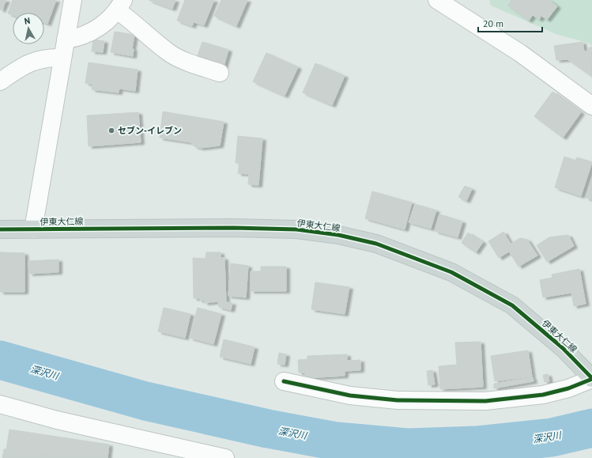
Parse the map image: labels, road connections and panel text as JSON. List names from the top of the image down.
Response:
{
  "streets": {
    "main road": ["伊東大仁線"]
  },
  "water": ["深沢川"],
  "places": ["セブン-イレブン"],
  "scale_bar": "20 m",
  "north": "top"
}
